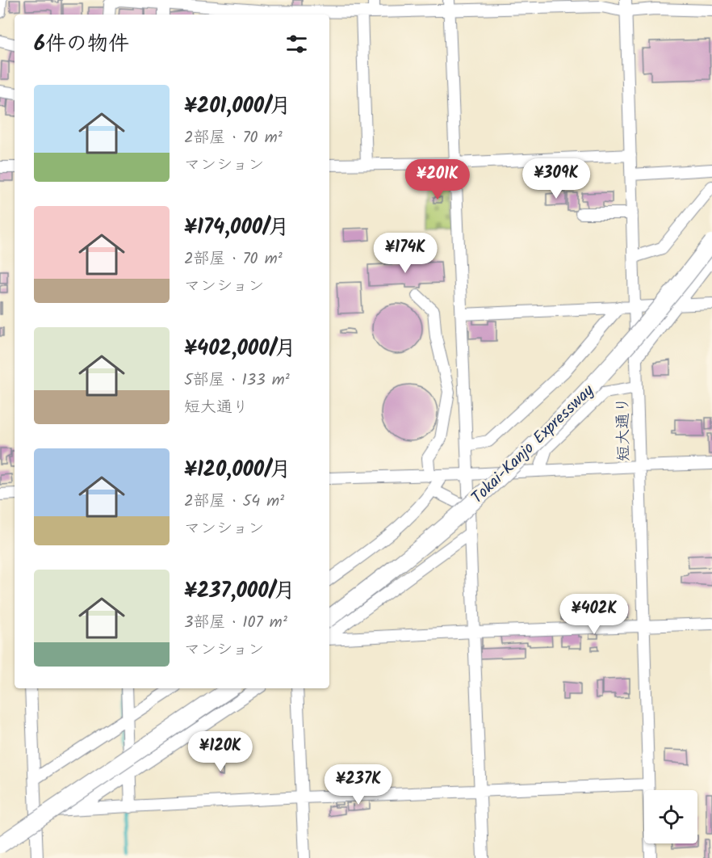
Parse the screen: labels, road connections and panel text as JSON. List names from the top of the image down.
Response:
{
  "streets": {
    "highway": ["Tokai-Kanjo Expressway"],
    "street": ["短大通り"]
  },
  "page": {
    "heading": "6件の物件",
    "list": [
      {
        "name": "¥201,000/月",
        "note": "2部屋 · 70 m² · マンション"
      },
      {
        "name": "¥174,000/月",
        "note": "2部屋 · 70 m² · マンション"
      },
      {
        "name": "¥402,000/月",
        "note": "5部屋 · 133 m² · 短大通り"
      },
      {
        "name": "¥120,000/月",
        "note": "2部屋 · 54 m² · マンション"
      },
      {
        "name": "¥237,000/月",
        "note": "3部屋 · 107 m² · マンション"
      }
    ],
    "price": [
      "¥309K",
      "¥201K",
      "¥174K",
      "¥402K",
      "¥120K",
      "¥237K"
    ]
  }
}
